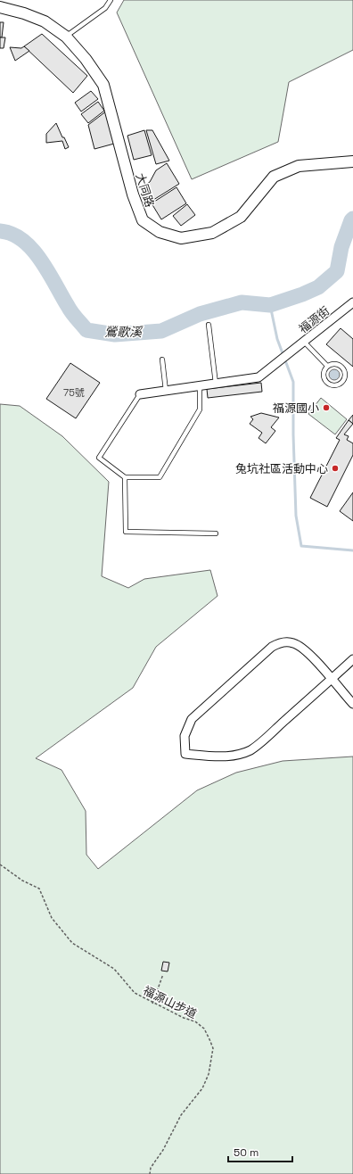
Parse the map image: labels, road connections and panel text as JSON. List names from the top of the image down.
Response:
{
  "streets": {
    "street": ["大同路", "福源街"],
    "path": ["福源山步道"]
  },
  "water": ["鶯歌溪"],
  "places": ["福源國小", "兔坑社區活動中心"],
  "house_numbers": ["75號"],
  "scale_bar": "50 m"
}
